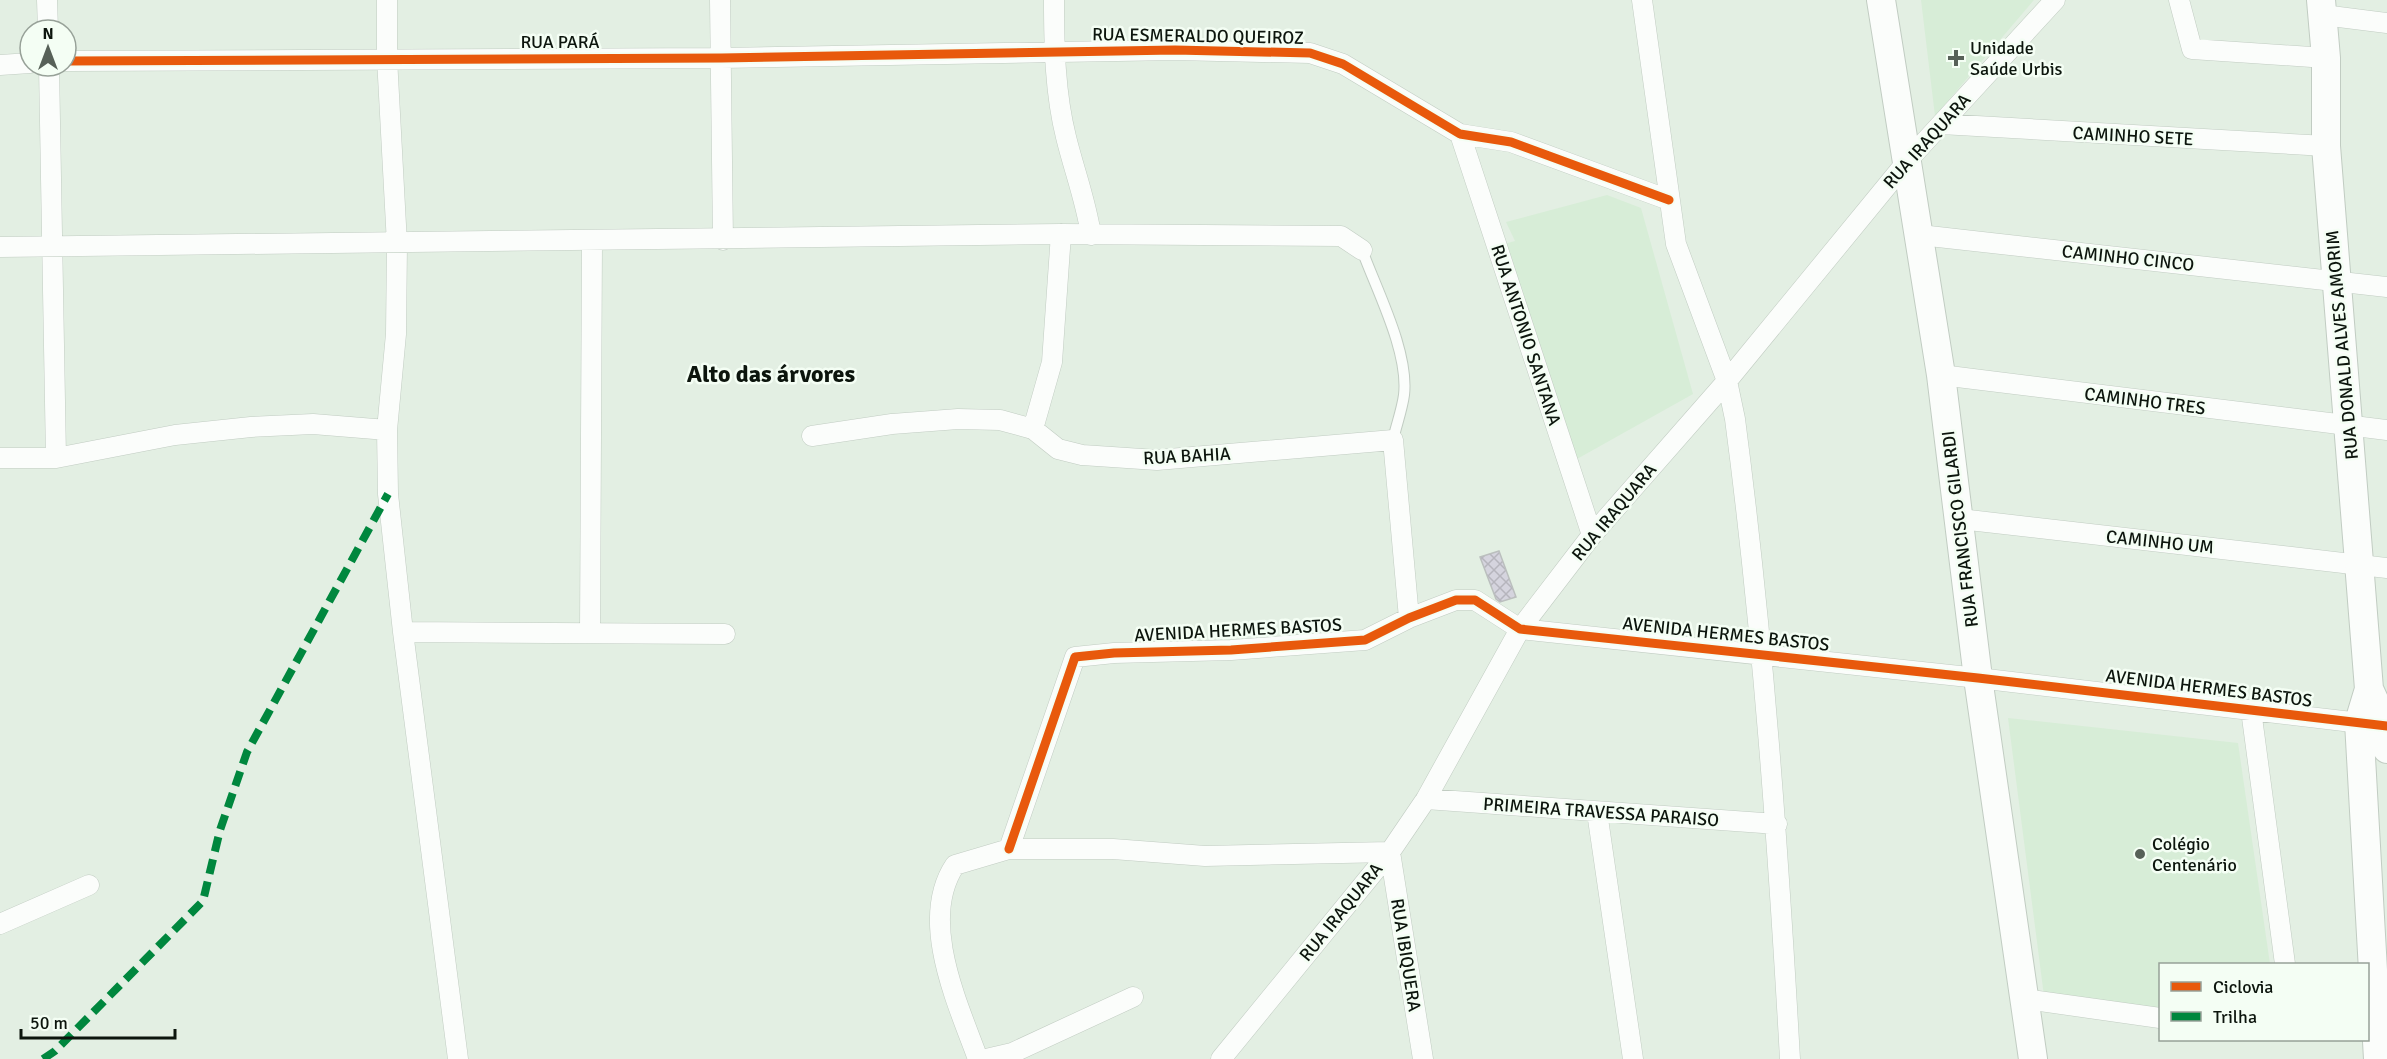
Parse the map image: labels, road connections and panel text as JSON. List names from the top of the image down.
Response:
{
  "streets": {
    "street": [
      "RUA ESMERALDO QUEIROZ",
      "RUA PARÁ",
      "CAMINHO SETE",
      "RUA IRAQUARA",
      "CAMINHO CINCO",
      "RUA ANTONIO SANTANA",
      "RUA DONALD ALVES AMORIM",
      "CAMINHO TRES",
      "RUA BAHIA",
      "RUA FRANCISCO GILARDI",
      "CAMINHO UM",
      "AVENIDA HERMES BASTOS",
      "PRIMEIRA TRAVESSA PARAISO",
      "RUA IBIQUERA"
    ]
  },
  "crossings": [
    ["RUA ESMERALDO QUEIROZ", "RUA PARÁ"],
    ["RUA ESMERALDO QUEIROZ", "RUA ANTONIO SANTANA"],
    ["CAMINHO SETE", "RUA IRAQUARA"],
    ["CAMINHO SETE", "RUA DONALD ALVES AMORIM"],
    ["RUA IRAQUARA", "RUA ANTONIO SANTANA"],
    ["RUA IRAQUARA", "RUA FRANCISCO GILARDI"],
    ["RUA IRAQUARA", "AVENIDA HERMES BASTOS"],
    ["RUA IRAQUARA", "PRIMEIRA TRAVESSA PARAISO"],
    ["RUA IRAQUARA", "RUA IBIQUERA"],
    ["CAMINHO CINCO", "RUA DONALD ALVES AMORIM"],
    ["CAMINHO CINCO", "RUA FRANCISCO GILARDI"],
    ["RUA DONALD ALVES AMORIM", "CAMINHO TRES"],
    ["RUA DONALD ALVES AMORIM", "CAMINHO UM"],
    ["RUA DONALD ALVES AMORIM", "AVENIDA HERMES BASTOS"],
    ["CAMINHO TRES", "RUA FRANCISCO GILARDI"],
    ["RUA FRANCISCO GILARDI", "CAMINHO UM"],
    ["RUA FRANCISCO GILARDI", "AVENIDA HERMES BASTOS"]
  ],
  "districts": ["Alto das árvores"],
  "places": {
    "health": ["Unidade Saúde Urbis"],
    "other": ["Colégio Centenário"]
  },
  "legend": ["Ciclovia", "Trilha"],
  "scale_bar": "50 m",
  "north": "top"
}
